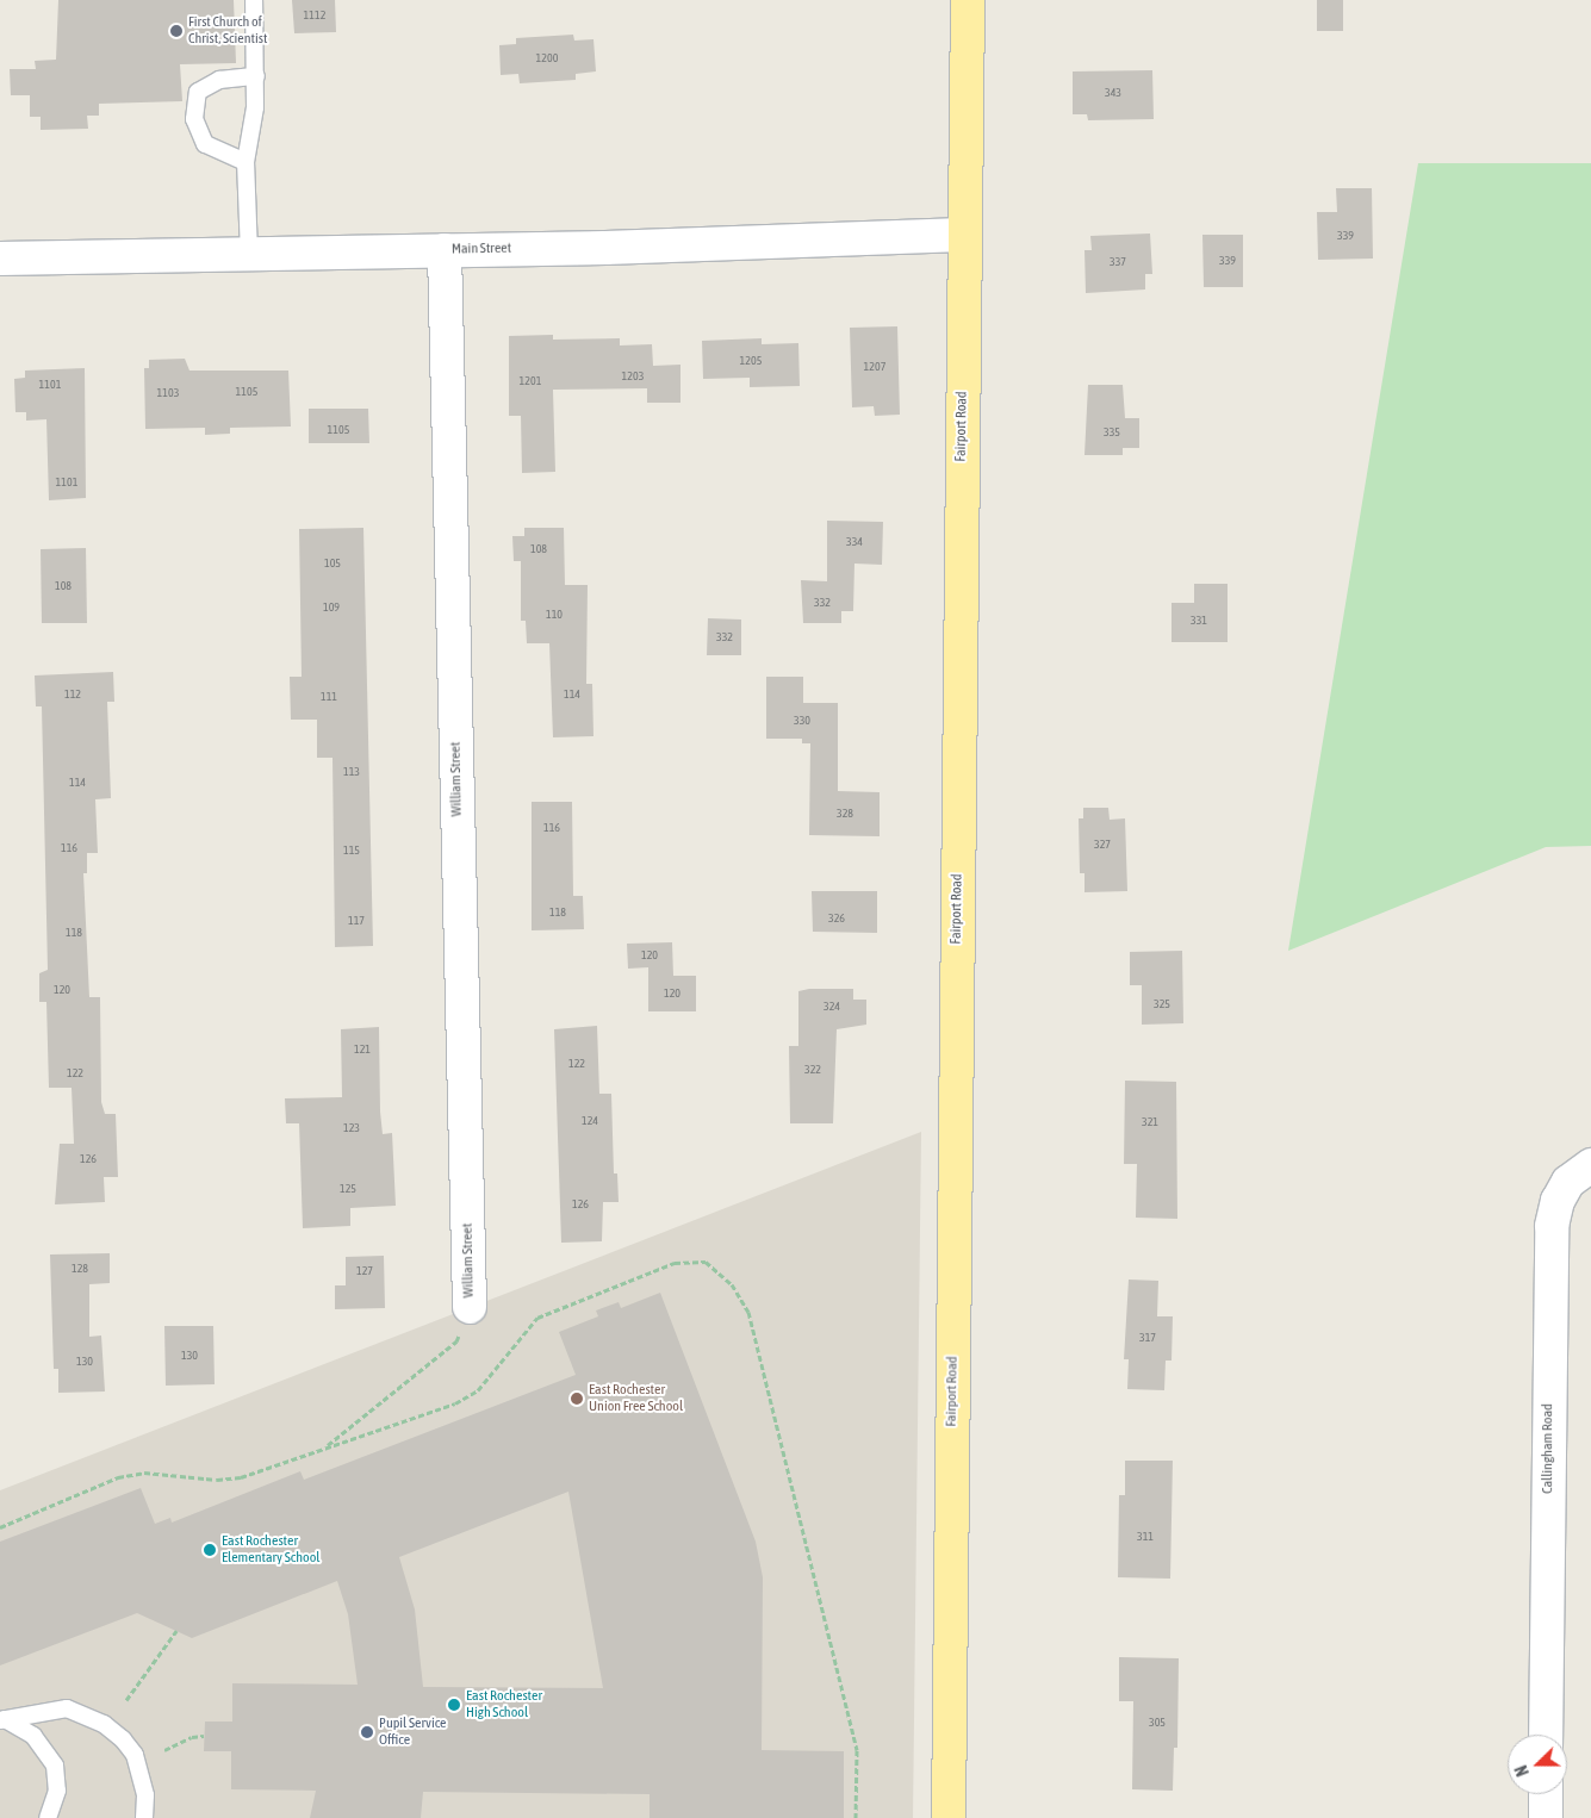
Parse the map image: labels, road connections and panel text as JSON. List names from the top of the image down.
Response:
{
  "streets": {
    "main road": ["Fairport Road"],
    "street": ["Main Street", "William Street", "Callingham Road"]
  },
  "crossings": [
    ["Main Street", "Fairport Road"],
    ["Main Street", "William Street"]
  ],
  "places": [
    "First Church of Christ, Scientist",
    "East Rochester Union Free School",
    "East Rochester Elementary School",
    "East Rochester High School",
    "Pupil Service Office"
  ],
  "house_numbers": [
    "1112",
    "1200",
    "343",
    "339",
    "339",
    "337",
    "1205",
    "1207",
    "1203",
    "1201",
    "1101",
    "1105",
    "1103",
    "1105",
    "335",
    "1101",
    "334",
    "108",
    "105",
    "108",
    "332",
    "109",
    "110",
    "331",
    "332",
    "112",
    "114",
    "111",
    "330",
    "113",
    "114",
    "328",
    "116",
    "327",
    "116",
    "115",
    "118",
    "326",
    "117",
    "118",
    "120",
    "120",
    "120",
    "325",
    "324",
    "121",
    "122",
    "322",
    "122",
    "124",
    "321",
    "123",
    "126",
    "125",
    "126",
    "128",
    "127",
    "317",
    "130",
    "130",
    "311",
    "305"
  ],
  "north": "left"
}
